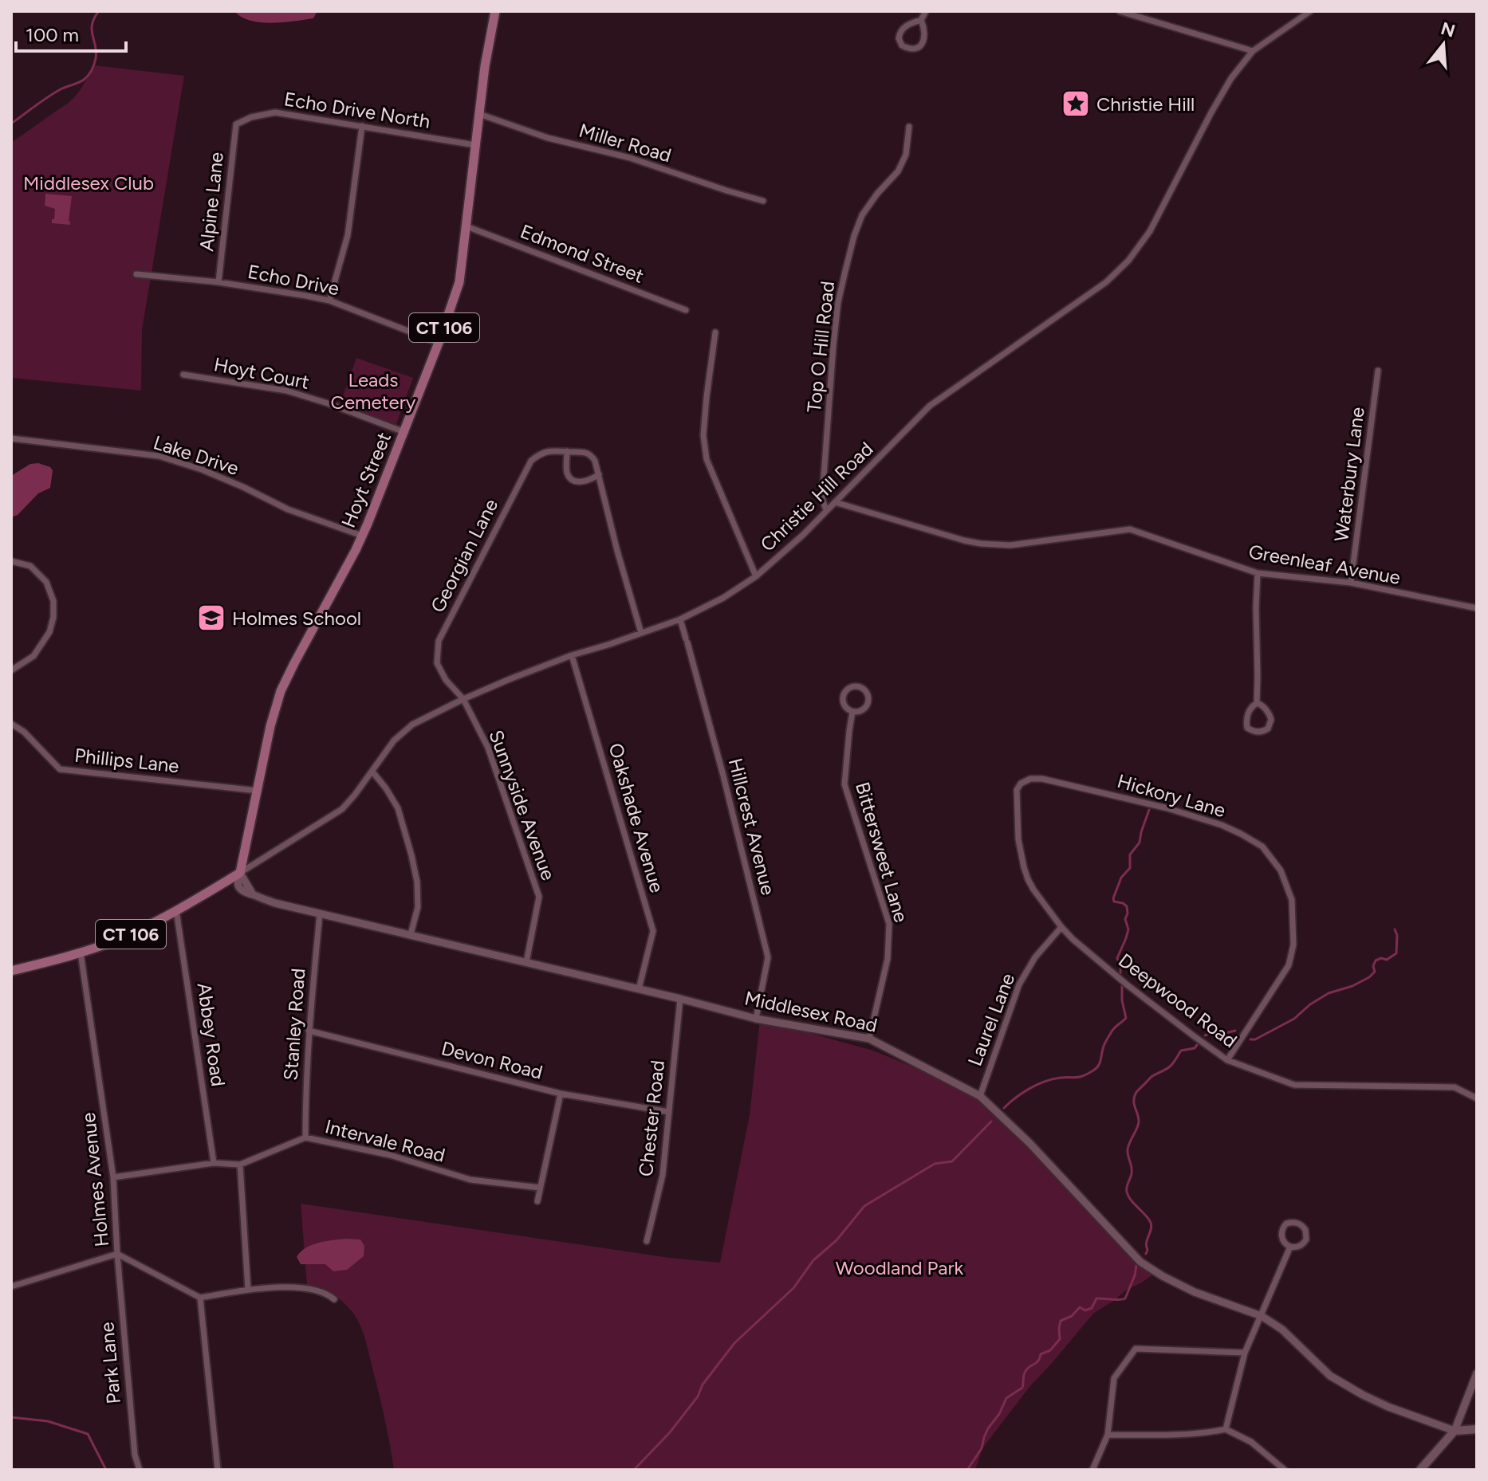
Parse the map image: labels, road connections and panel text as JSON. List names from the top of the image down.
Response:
{
  "streets": {
    "main road": ["CT 106", "Hoyt Street", "Middlesex Road"],
    "street": [
      "Echo Drive North",
      "Miller Road",
      "Alpine Lane",
      "Edmond Street",
      "Echo Drive",
      "Top O Hill Road",
      "Hoyt Court",
      "Lake Drive",
      "Waterbury Lane",
      "Christie Hill Road",
      "Georgian Lane",
      "Greenleaf Avenue",
      "Phillips Lane",
      "Hickory Lane",
      "Sunnyside Avenue",
      "Oakshade Avenue",
      "Hillcrest Avenue",
      "Bittersweet Lane",
      "Deepwood Road",
      "Laurel Lane",
      "Stanley Road",
      "Abbey Road",
      "Devon Road",
      "Chester Road",
      "Intervale Road",
      "Holmes Avenue",
      "Park Lane"
    ]
  },
  "crossings": [
    ["Echo Drive North", "Alpine Lane"],
    ["Echo Drive North", "Hoyt Street"],
    ["Miller Road", "Hoyt Street"],
    ["Alpine Lane", "Echo Drive"],
    ["Edmond Street", "Hoyt Street"],
    ["Echo Drive", "Hoyt Street"],
    ["CT 106", "Hoyt Street"],
    ["CT 106", "Christie Hill Road"],
    ["CT 106", "Middlesex Road"],
    ["CT 106", "Abbey Road"],
    ["CT 106", "Holmes Avenue"],
    ["Top O Hill Road", "Christie Hill Road"],
    ["Hoyt Court", "Hoyt Street"],
    ["Lake Drive", "Hoyt Street"],
    ["Waterbury Lane", "Greenleaf Avenue"],
    ["Hoyt Street", "Christie Hill Road"],
    ["Hoyt Street", "Phillips Lane"],
    ["Hoyt Street", "Middlesex Road"],
    ["Christie Hill Road", "Georgian Lane"],
    ["Christie Hill Road", "Greenleaf Avenue"],
    ["Christie Hill Road", "Sunnyside Avenue"],
    ["Christie Hill Road", "Oakshade Avenue"],
    ["Christie Hill Road", "Hillcrest Avenue"],
    ["Christie Hill Road", "Middlesex Road"],
    ["Georgian Lane", "Sunnyside Avenue"],
    ["Hickory Lane", "Deepwood Road"],
    ["Sunnyside Avenue", "Middlesex Road"],
    ["Oakshade Avenue", "Middlesex Road"],
    ["Hillcrest Avenue", "Middlesex Road"],
    ["Bittersweet Lane", "Middlesex Road"],
    ["Deepwood Road", "Laurel Lane"],
    ["Middlesex Road", "Laurel Lane"],
    ["Middlesex Road", "Stanley Road"],
    ["Middlesex Road", "Chester Road"],
    ["Stanley Road", "Devon Road"],
    ["Stanley Road", "Intervale Road"],
    ["Abbey Road", "Intervale Road"],
    ["Devon Road", "Chester Road"],
    ["Intervale Road", "Holmes Avenue"],
    ["Holmes Avenue", "Park Lane"]
  ],
  "parks": ["Middlesex Club", "Leads Cemetery", "Woodland Park"],
  "places": {
    "place": ["Christie Hill"],
    "school or university": ["Holmes School"]
  },
  "scale_bar": "100 m",
  "north": "top"
}
